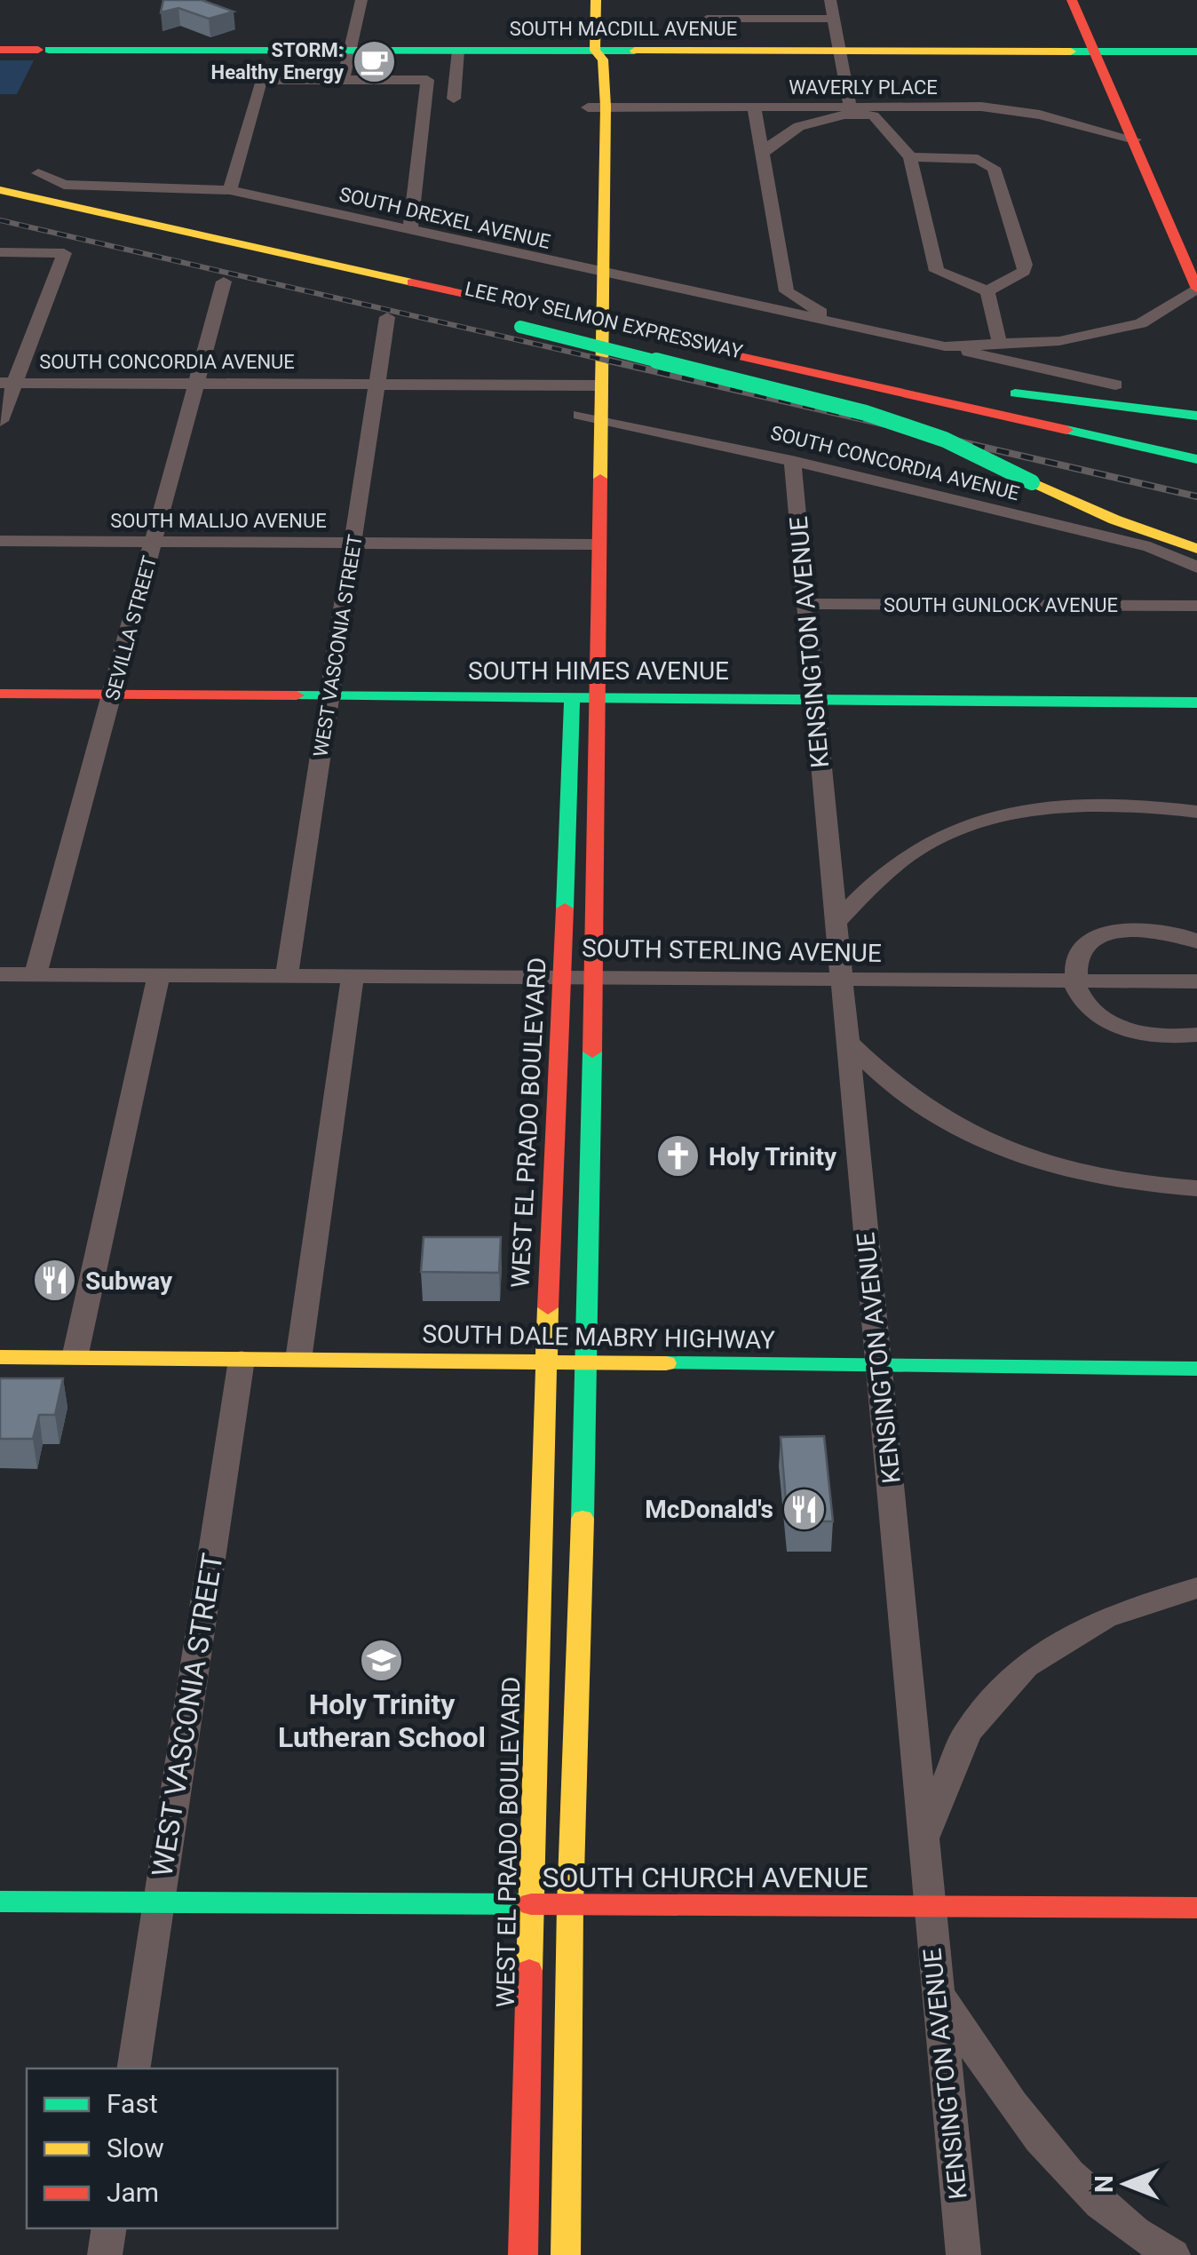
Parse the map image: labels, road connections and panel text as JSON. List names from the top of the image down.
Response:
{
  "streets": {
    "main road": [
      "SOUTH MACDILL AVENUE",
      "LEE ROY SELMON EXPRESSWAY",
      "SOUTH HIMES AVENUE",
      "WEST EL PRADO BOULEVARD",
      "SOUTH DALE MABRY HIGHWAY",
      "SOUTH CHURCH AVENUE"
    ],
    "street": [
      "WAVERLY PLACE",
      "SOUTH DREXEL AVENUE",
      "SOUTH CONCORDIA AVENUE",
      "SOUTH MALIJO AVENUE",
      "SOUTH GUNLOCK AVENUE",
      "SEVILLA STREET",
      "KENSINGTON AVENUE",
      "WEST VASCONIA STREET",
      "SOUTH STERLING AVENUE"
    ]
  },
  "crossings": [
    ["SOUTH CONCORDIA AVENUE", "SEVILLA STREET"],
    ["SOUTH CONCORDIA AVENUE", "KENSINGTON AVENUE"],
    ["SOUTH CONCORDIA AVENUE", "WEST VASCONIA STREET"],
    ["SOUTH MALIJO AVENUE", "SEVILLA STREET"],
    ["SOUTH MALIJO AVENUE", "WEST VASCONIA STREET"],
    ["SOUTH GUNLOCK AVENUE", "KENSINGTON AVENUE"],
    ["SEVILLA STREET", "SOUTH HIMES AVENUE"],
    ["SEVILLA STREET", "SOUTH STERLING AVENUE"],
    ["KENSINGTON AVENUE", "SOUTH HIMES AVENUE"],
    ["KENSINGTON AVENUE", "SOUTH STERLING AVENUE"],
    ["KENSINGTON AVENUE", "SOUTH DALE MABRY HIGHWAY"],
    ["KENSINGTON AVENUE", "SOUTH CHURCH AVENUE"],
    ["WEST VASCONIA STREET", "SOUTH HIMES AVENUE"],
    ["WEST VASCONIA STREET", "SOUTH STERLING AVENUE"],
    ["WEST VASCONIA STREET", "SOUTH DALE MABRY HIGHWAY"],
    ["WEST VASCONIA STREET", "SOUTH CHURCH AVENUE"],
    ["SOUTH HIMES AVENUE", "WEST EL PRADO BOULEVARD"],
    ["SOUTH STERLING AVENUE", "WEST EL PRADO BOULEVARD"],
    ["WEST EL PRADO BOULEVARD", "SOUTH DALE MABRY HIGHWAY"],
    ["WEST EL PRADO BOULEVARD", "SOUTH CHURCH AVENUE"]
  ],
  "places": {
    "cafe": ["STORM: Healthy Energy"],
    "church": ["Holy Trinity"],
    "restaurant": ["Subway", "McDonald's"],
    "school or university": ["Holy Trinity Lutheran School"]
  },
  "legend": ["Fast", "Slow", "Jam"],
  "north": "left"
}
